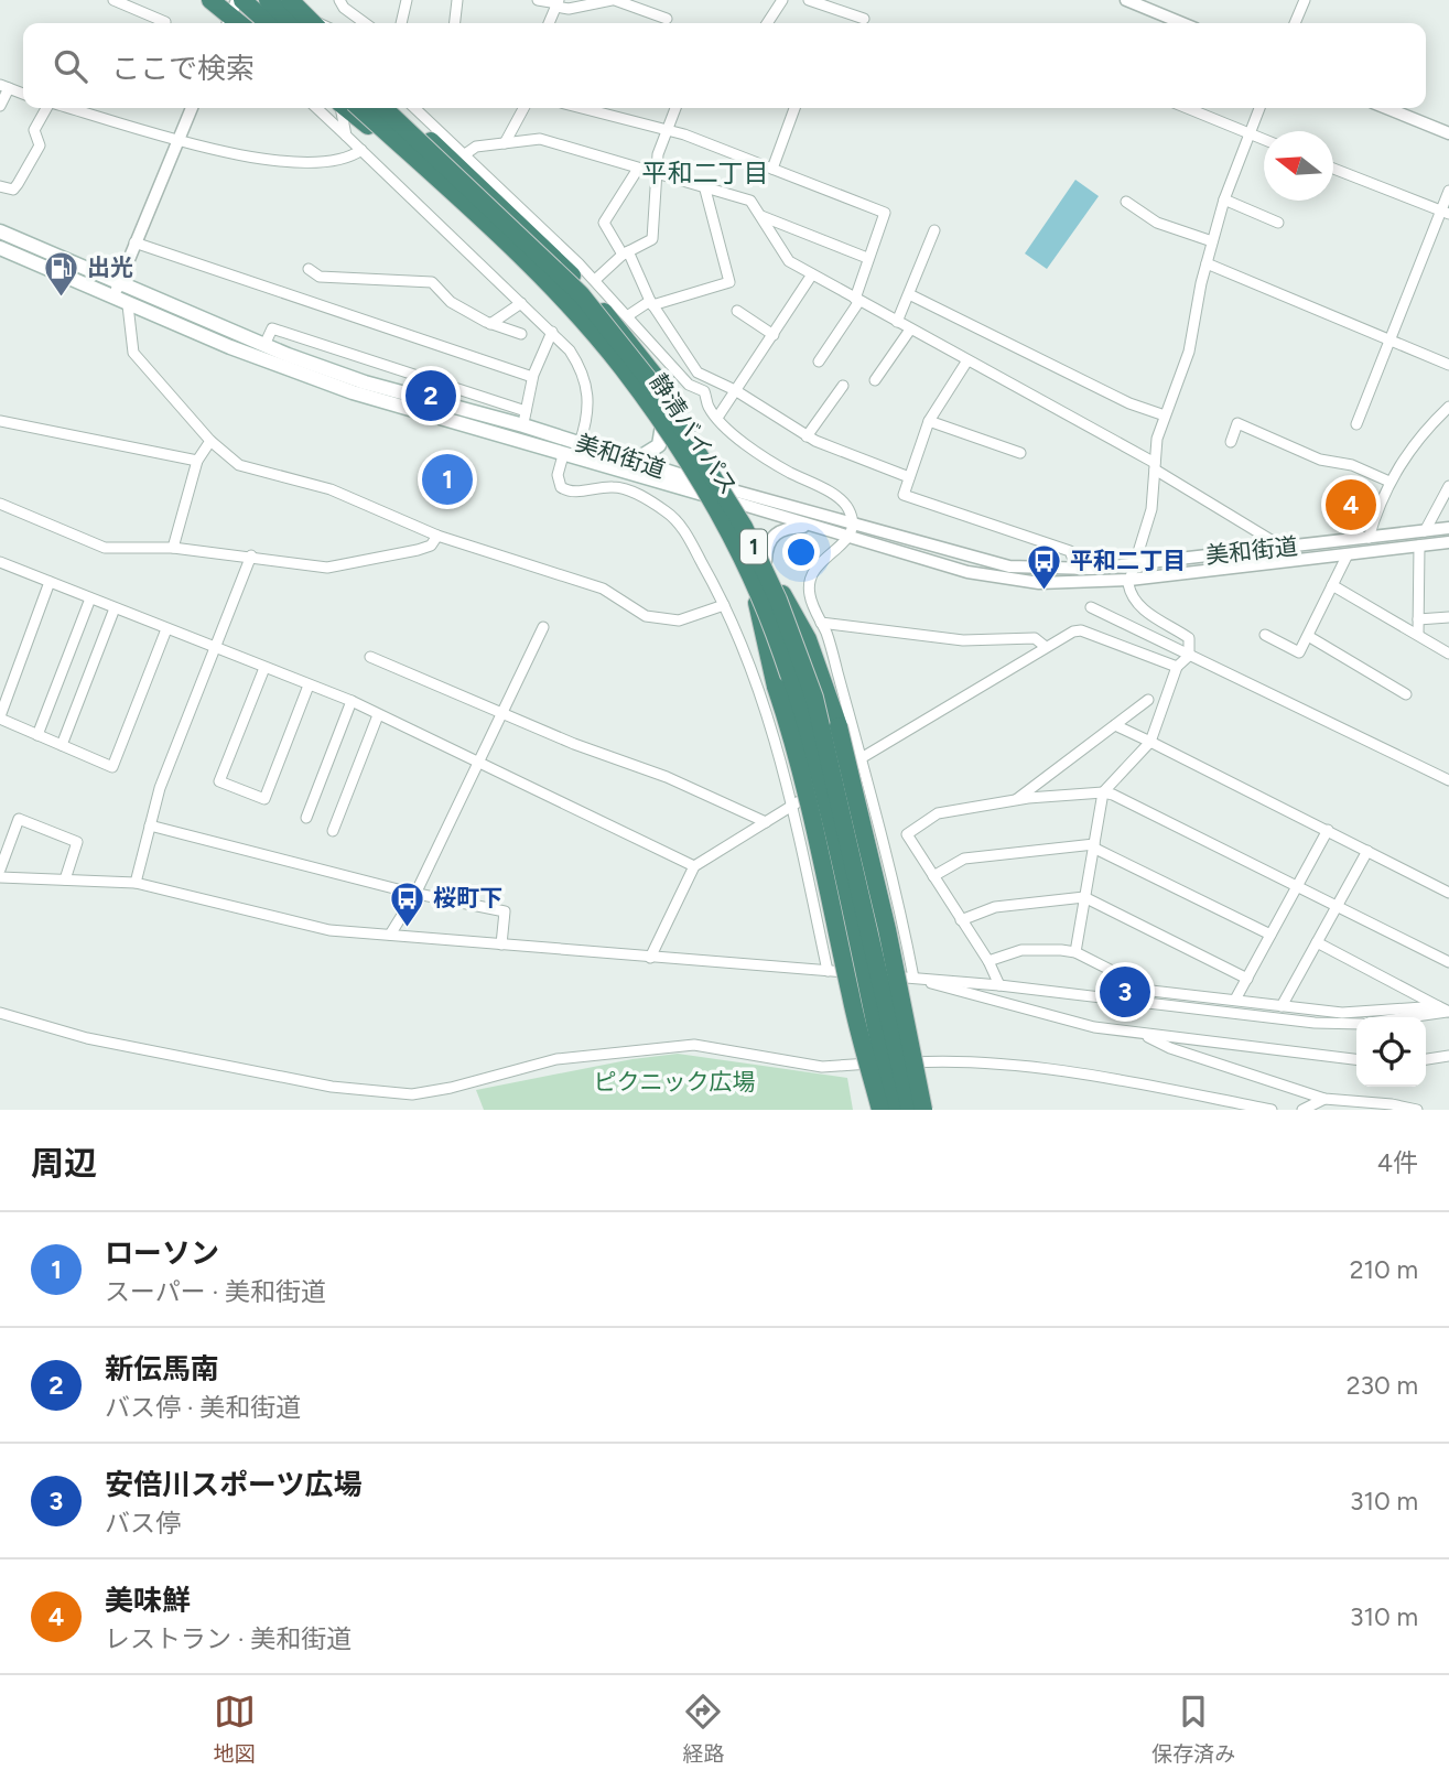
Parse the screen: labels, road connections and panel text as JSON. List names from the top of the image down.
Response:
{
  "streets": {
    "highway": ["静清バイパス", "1"],
    "main road": ["美和街道"]
  },
  "districts": ["平和二丁目"],
  "parks": ["ピクニック広場"],
  "places": {
    "fuel station": ["出光"],
    "bus stop": ["平和二丁目", "桜町下"]
  },
  "north": "left",
  "page": {
    "search": "ここで検索",
    "pins": [
      "2",
      "1",
      "4",
      "3"
    ],
    "heading": ["周辺", "4件"],
    "list": [
      {
        "mark": "1",
        "name": "ローソン",
        "note": "スーパー · 美和街道",
        "value": "210 m"
      },
      {
        "mark": "2",
        "name": "新伝馬南",
        "note": "バス停 · 美和街道",
        "value": "230 m"
      },
      {
        "mark": "3",
        "name": "安倍川スポーツ広場",
        "note": "バス停",
        "value": "310 m"
      },
      {
        "mark": "4",
        "name": "美味鮮",
        "note": "レストラン · 美和街道",
        "value": "310 m"
      }
    ],
    "nav": ["地図", "経路", "保存済み"]
  }
}
